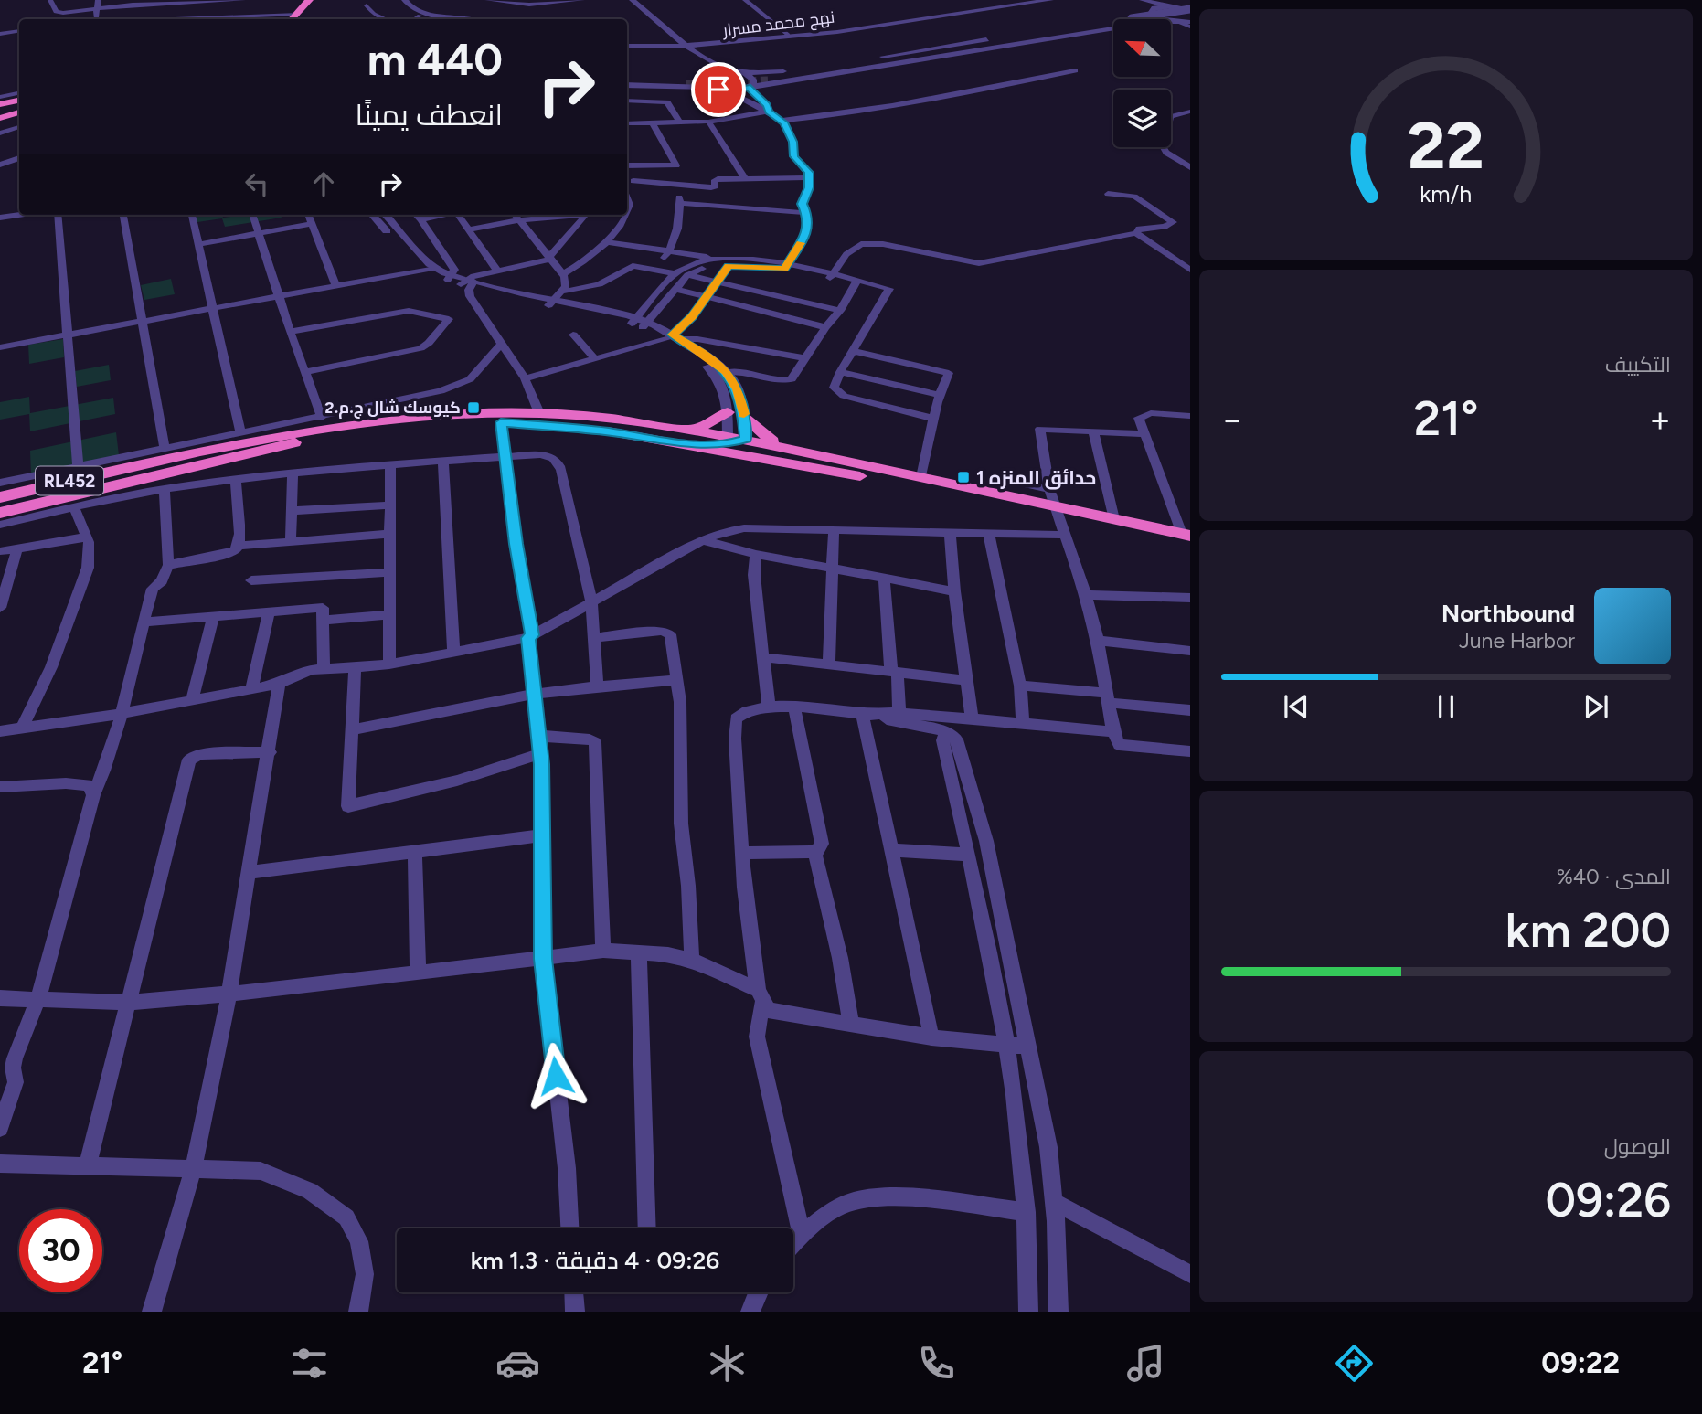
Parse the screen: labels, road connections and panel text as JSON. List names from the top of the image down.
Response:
{
  "streets": {
    "highway": ["RL452"],
    "street": ["نهج محمد مسرار"]
  },
  "places": {
    "transit": ["كيوسك شال ج.م.2", "حدائق المنزه 1"]
  },
  "north": "top left",
  "page": {
    "turn": ["440 m", "انعطف يمينًا"],
    "tile": [
      "التكييف",
      ["المدى · 40%", "200 km"],
      ["الوصول", "09:26"]
    ],
    "heat": ["−", "21°", "+"],
    "song": ["Northbound", "June Harbor"],
    "limit": "30",
    "trip": "09:26 · 4 دقيقة · 1.3 km",
    "tabs": ["09:22", "21°"],
    "gauge": ["22", "km/h"]
  }
}
